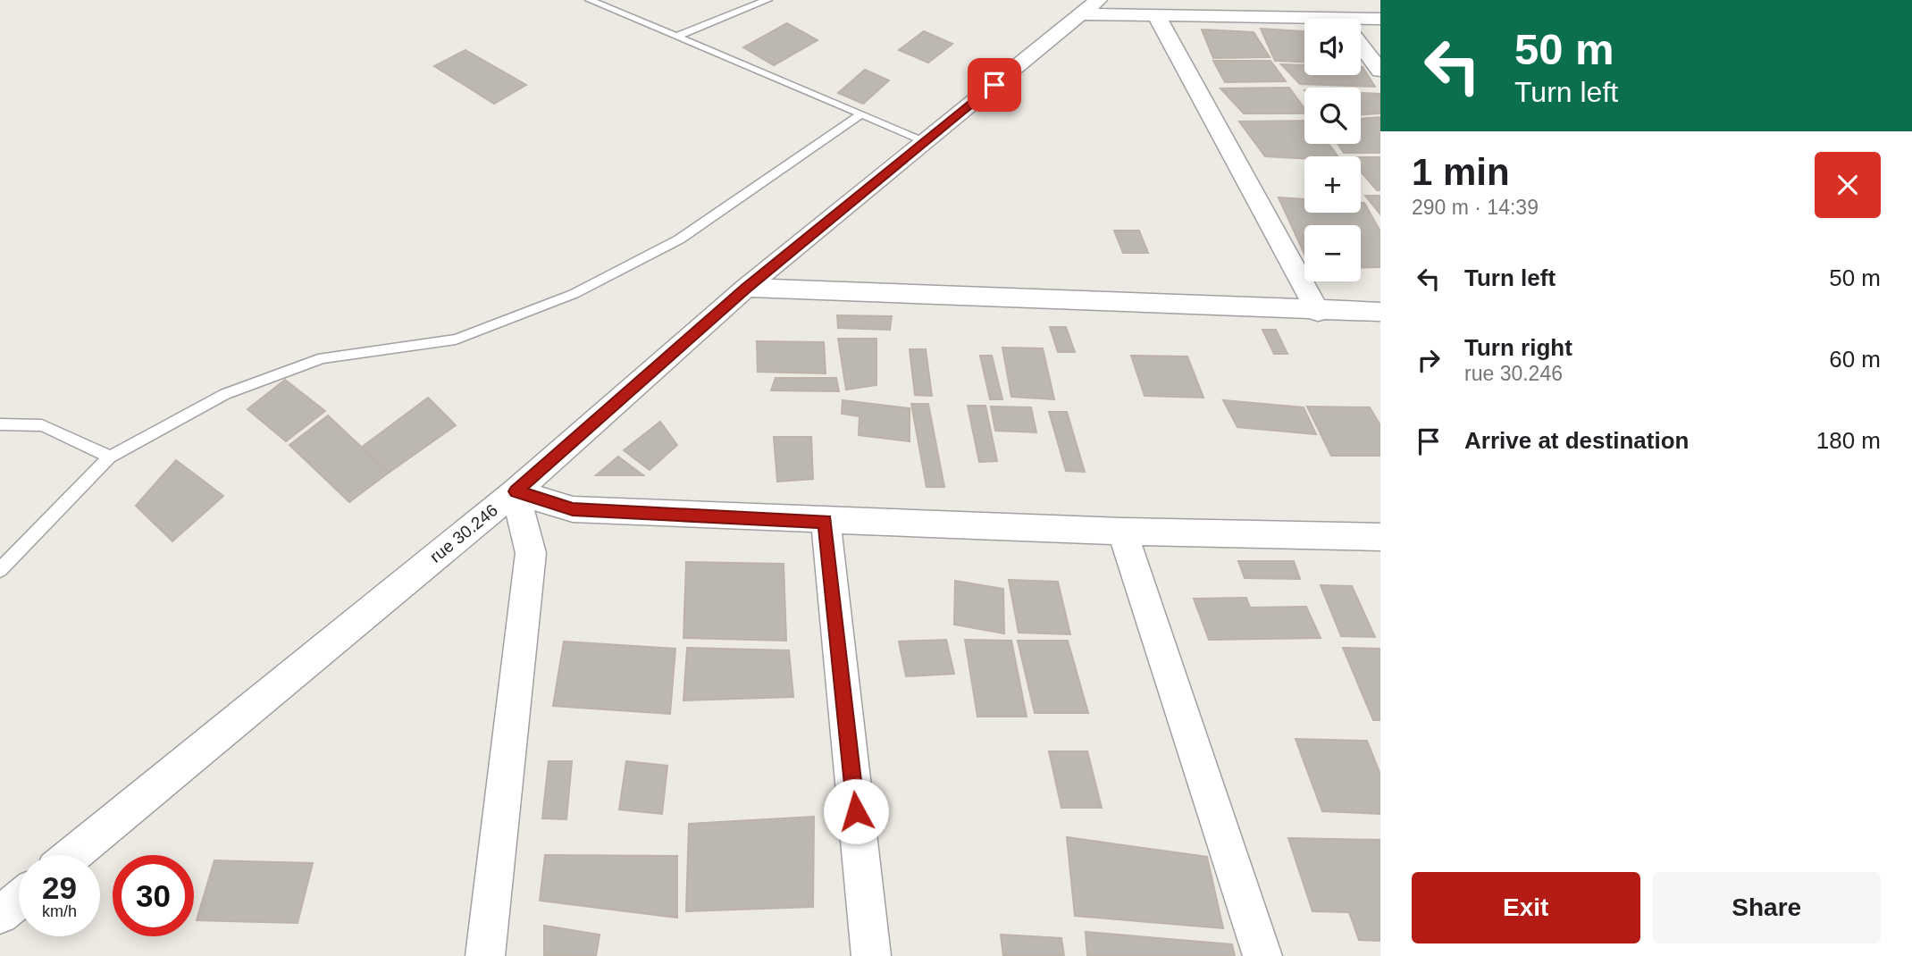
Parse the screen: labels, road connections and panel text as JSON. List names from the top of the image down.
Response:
{
  "streets": {
    "street": ["rue 30.246"]
  },
  "page": {
    "turn": ["50 m", "Turn left"],
    "map_buttons": ["+", "−"],
    "heading": ["1 min", "290 m · 14:39"],
    "list": [
      {
        "name": "Turn left",
        "value": "50 m"
      },
      {
        "name": "Turn right",
        "note": "rue 30.246",
        "value": "60 m"
      },
      {
        "name": "Arrive at destination",
        "value": "180 m"
      }
    ],
    "speed": "29 km/h",
    "limit": "30",
    "buttons": ["Exit", "Share"]
  }
}
